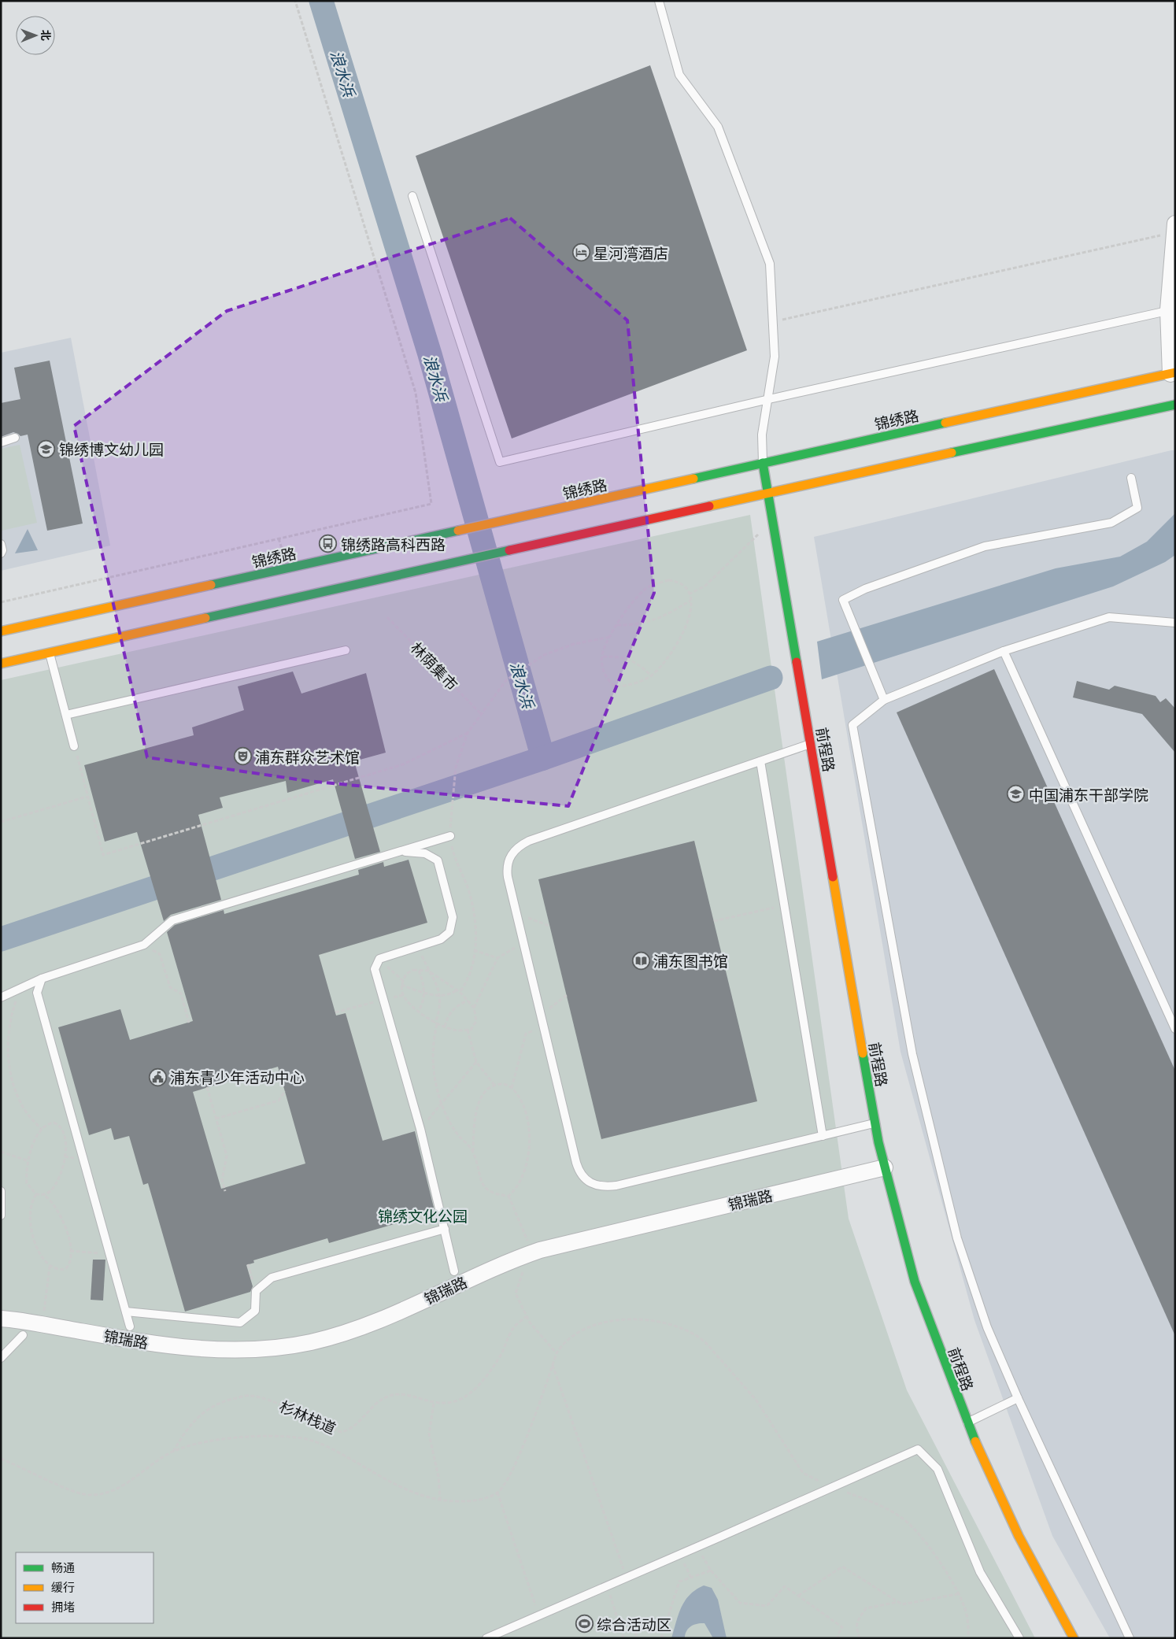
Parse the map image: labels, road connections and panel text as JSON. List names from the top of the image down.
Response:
{
  "streets": {
    "main road": ["锦绣路", "前程路"],
    "street": ["锦瑞路"],
    "path": ["林荫集市", "杉林栈道"]
  },
  "crossings": [
    ["锦绣路", "前程路"],
    ["前程路", "锦瑞路"]
  ],
  "water": ["浪水浜"],
  "parks": ["锦绣文化公园"],
  "places": {
    "hotel": ["星河湾酒店"],
    "school or university": ["锦绣博文幼儿园", "中国浦东干部学院"],
    "bus stop": ["锦绣路高科西路"],
    "theatre": ["浦东群众艺术馆"],
    "library": ["浦东图书馆"],
    "public building": ["浦东青少年活动中心"],
    "sports": ["综合活动区"]
  },
  "legend": ["畅通", "缓行", "拥堵"],
  "north": "right"
}
